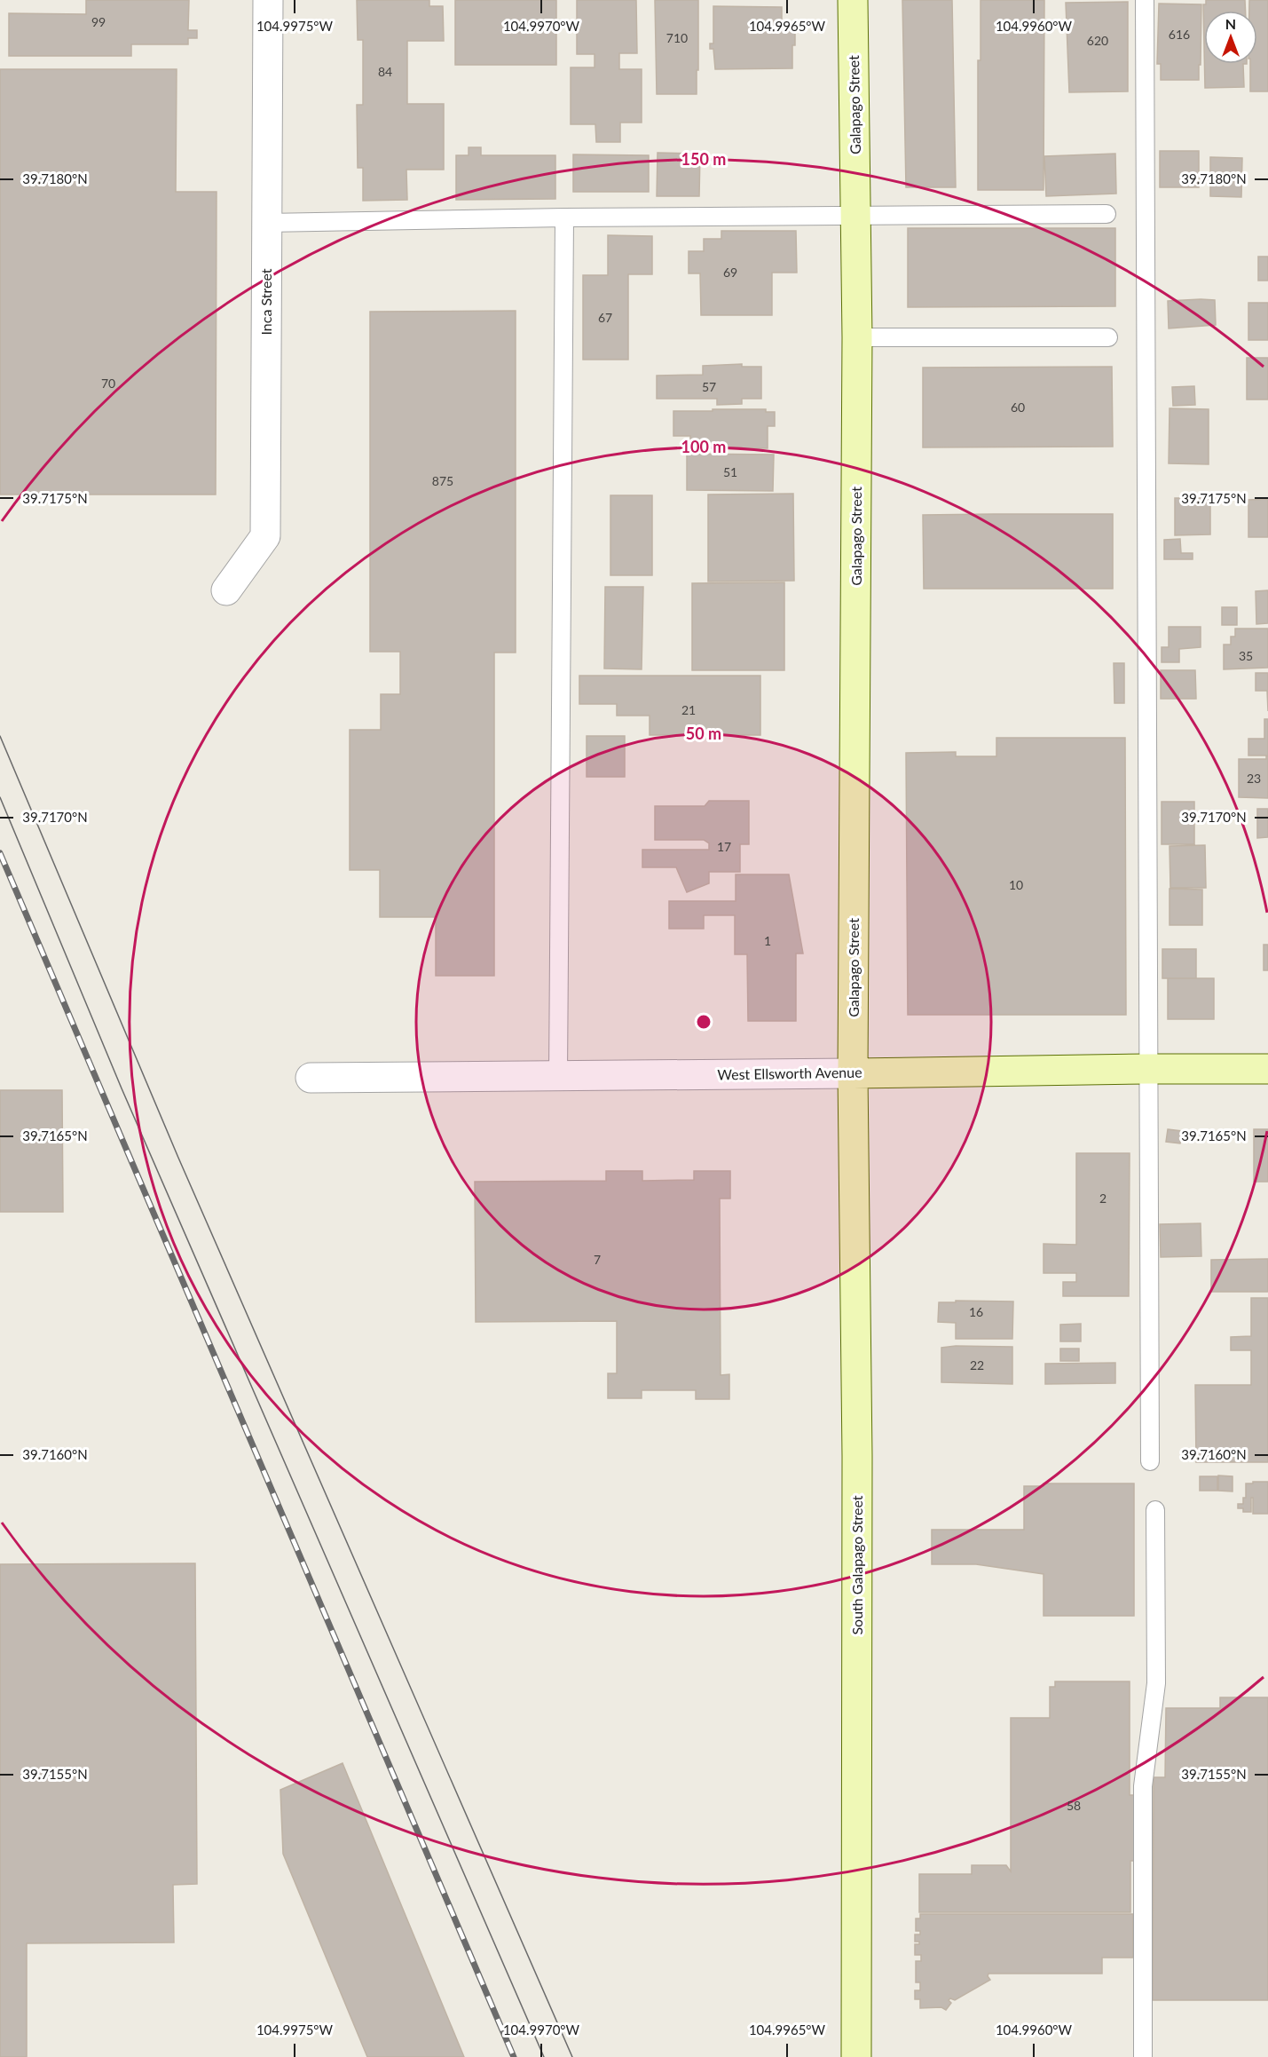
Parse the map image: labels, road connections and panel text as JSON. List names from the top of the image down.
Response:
{
  "streets": {
    "street": [
      "Galapago Street",
      "Inca Street",
      "West Ellsworth Avenue",
      "South Galapago Street"
    ]
  },
  "crossings": [
    ["Galapago Street", "West Ellsworth Avenue"],
    ["Galapago Street", "South Galapago Street"],
    ["West Ellsworth Avenue", "South Galapago Street"]
  ],
  "house_numbers": [
    "99",
    "616",
    "710",
    "620",
    "84",
    "69",
    "67",
    "70",
    "57",
    "60",
    "51",
    "875",
    "35",
    "21",
    "23",
    "17",
    "10",
    "1",
    "2",
    "7",
    "16",
    "22",
    "58"
  ],
  "north": "top",
  "coordinates": [
    "104.9975°W",
    "104.9970°W",
    "104.9965°W",
    "104.9960°W",
    "39.7180°N",
    "39.7175°N",
    "39.7170°N",
    "39.7165°N",
    "39.7160°N",
    "39.7155°N"
  ],
  "rings": ["150 m", "100 m", "50 m"]
}
